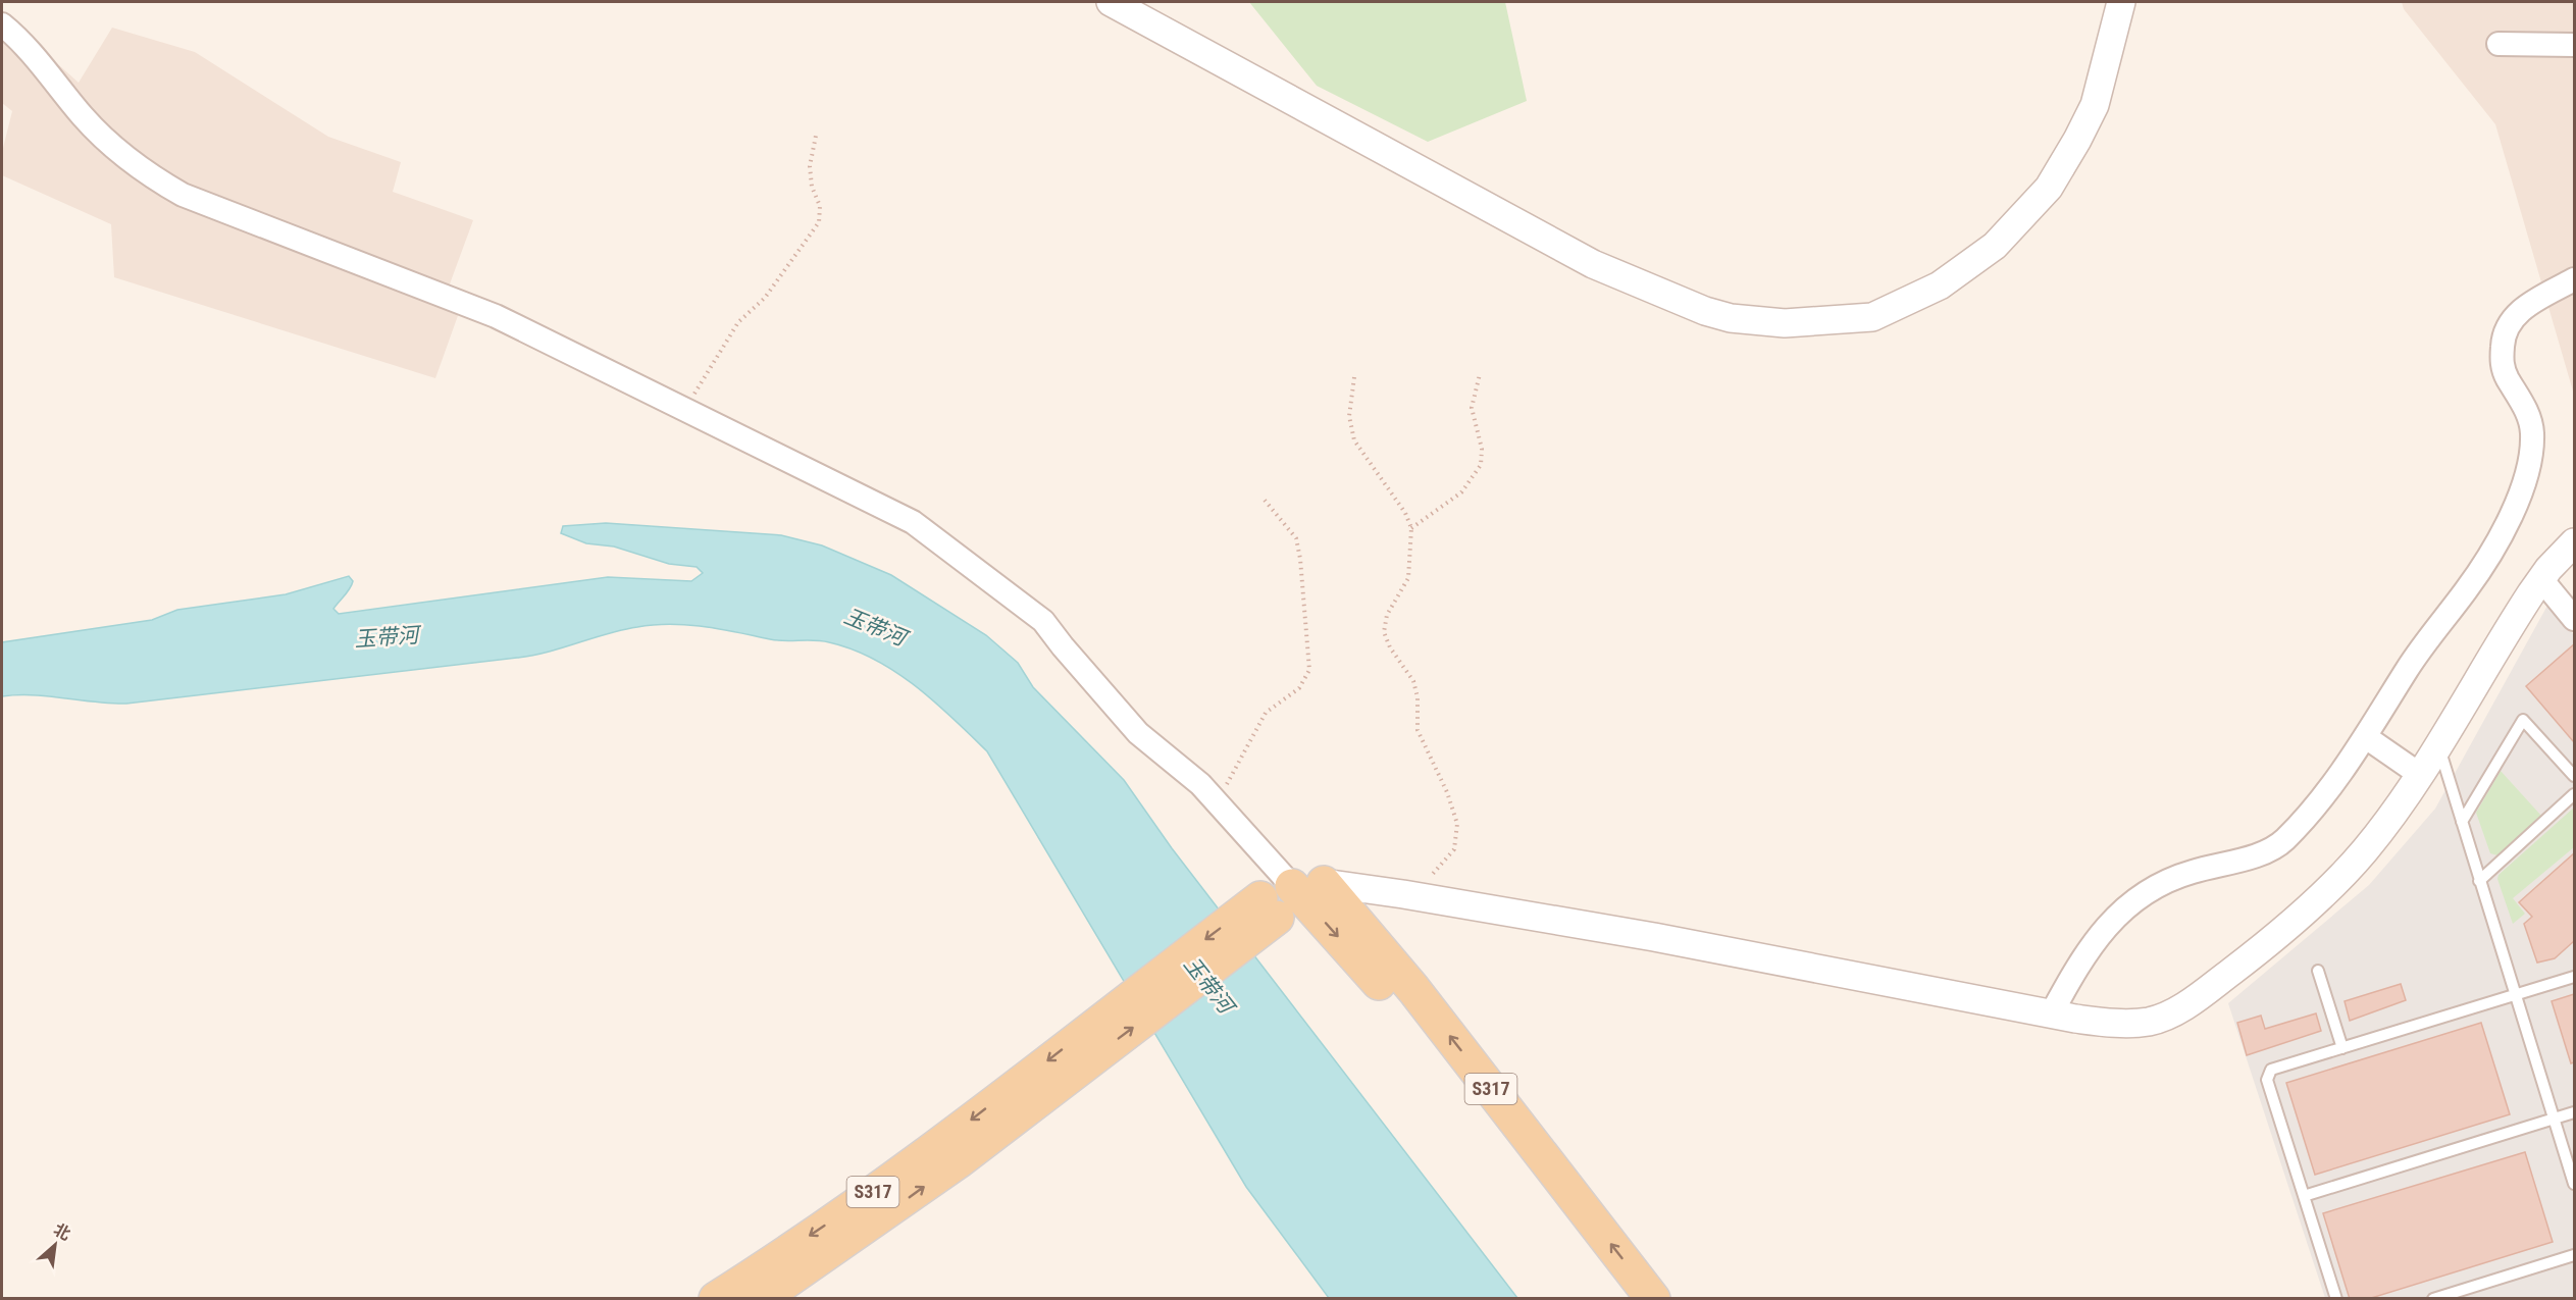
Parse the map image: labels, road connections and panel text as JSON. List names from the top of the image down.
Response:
{
  "streets": {
    "main road": ["S317"]
  },
  "water": ["玉带河"],
  "north": "top right"
}
